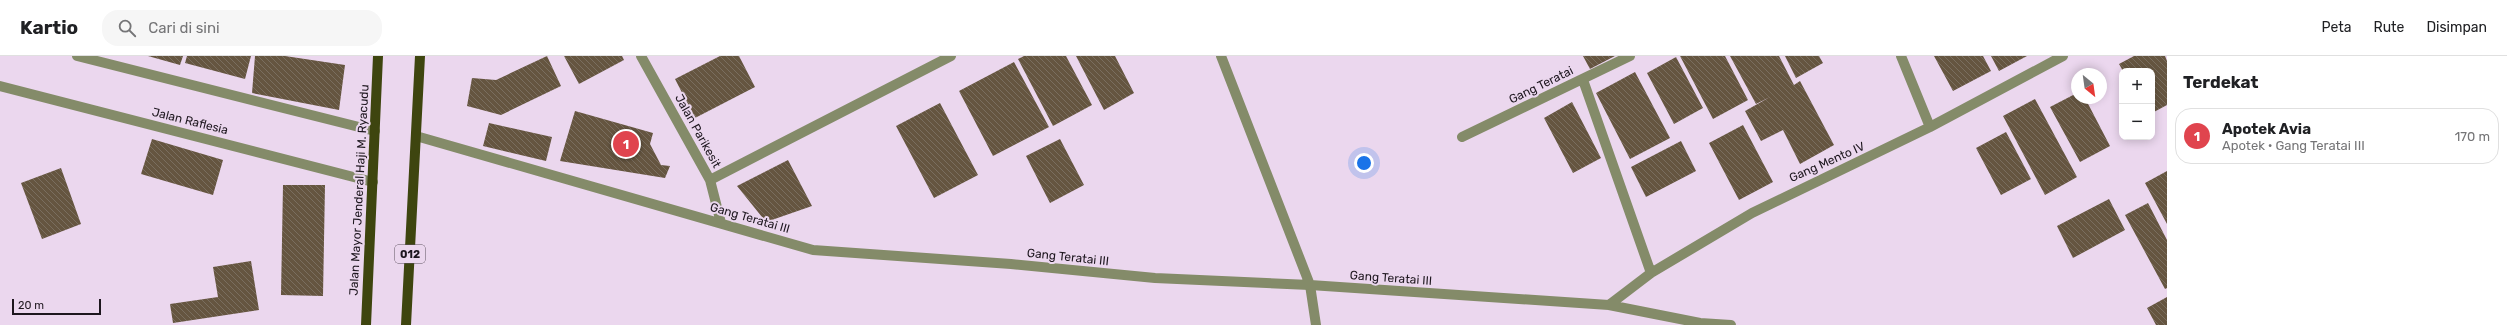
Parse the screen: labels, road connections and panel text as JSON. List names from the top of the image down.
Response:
{
  "streets": {
    "main road": ["Jalan Mayor Jenderal Haji M. Ryacudu", "012"],
    "street": [
      "Gang Teratai",
      "Jalan Raflesia",
      "Jalan Parikesit",
      "Gang Mento IV",
      "Gang Teratai III"
    ]
  },
  "crossings": [
    ["Jalan Raflesia", "Jalan Mayor Jenderal Haji M. Ryacudu"],
    ["Jalan Parikesit", "Gang Teratai III"],
    ["Gang Mento IV", "Gang Teratai III"],
    ["Gang Teratai III", "012"]
  ],
  "scale_bar": "20 m",
  "north": "bottom right",
  "page": {
    "header": "Kartio",
    "search": "Cari di sini",
    "nav": ["Peta", "Rute", "Disimpan"],
    "heading": "Terdekat",
    "map_buttons": ["+", "−"],
    "list": [
      {
        "mark": "1",
        "name": "Apotek Avia",
        "note": "Apotek · Gang Teratai III",
        "value": "170 m"
      }
    ],
    "pins": "1",
    "scale": "20 m"
  }
}
